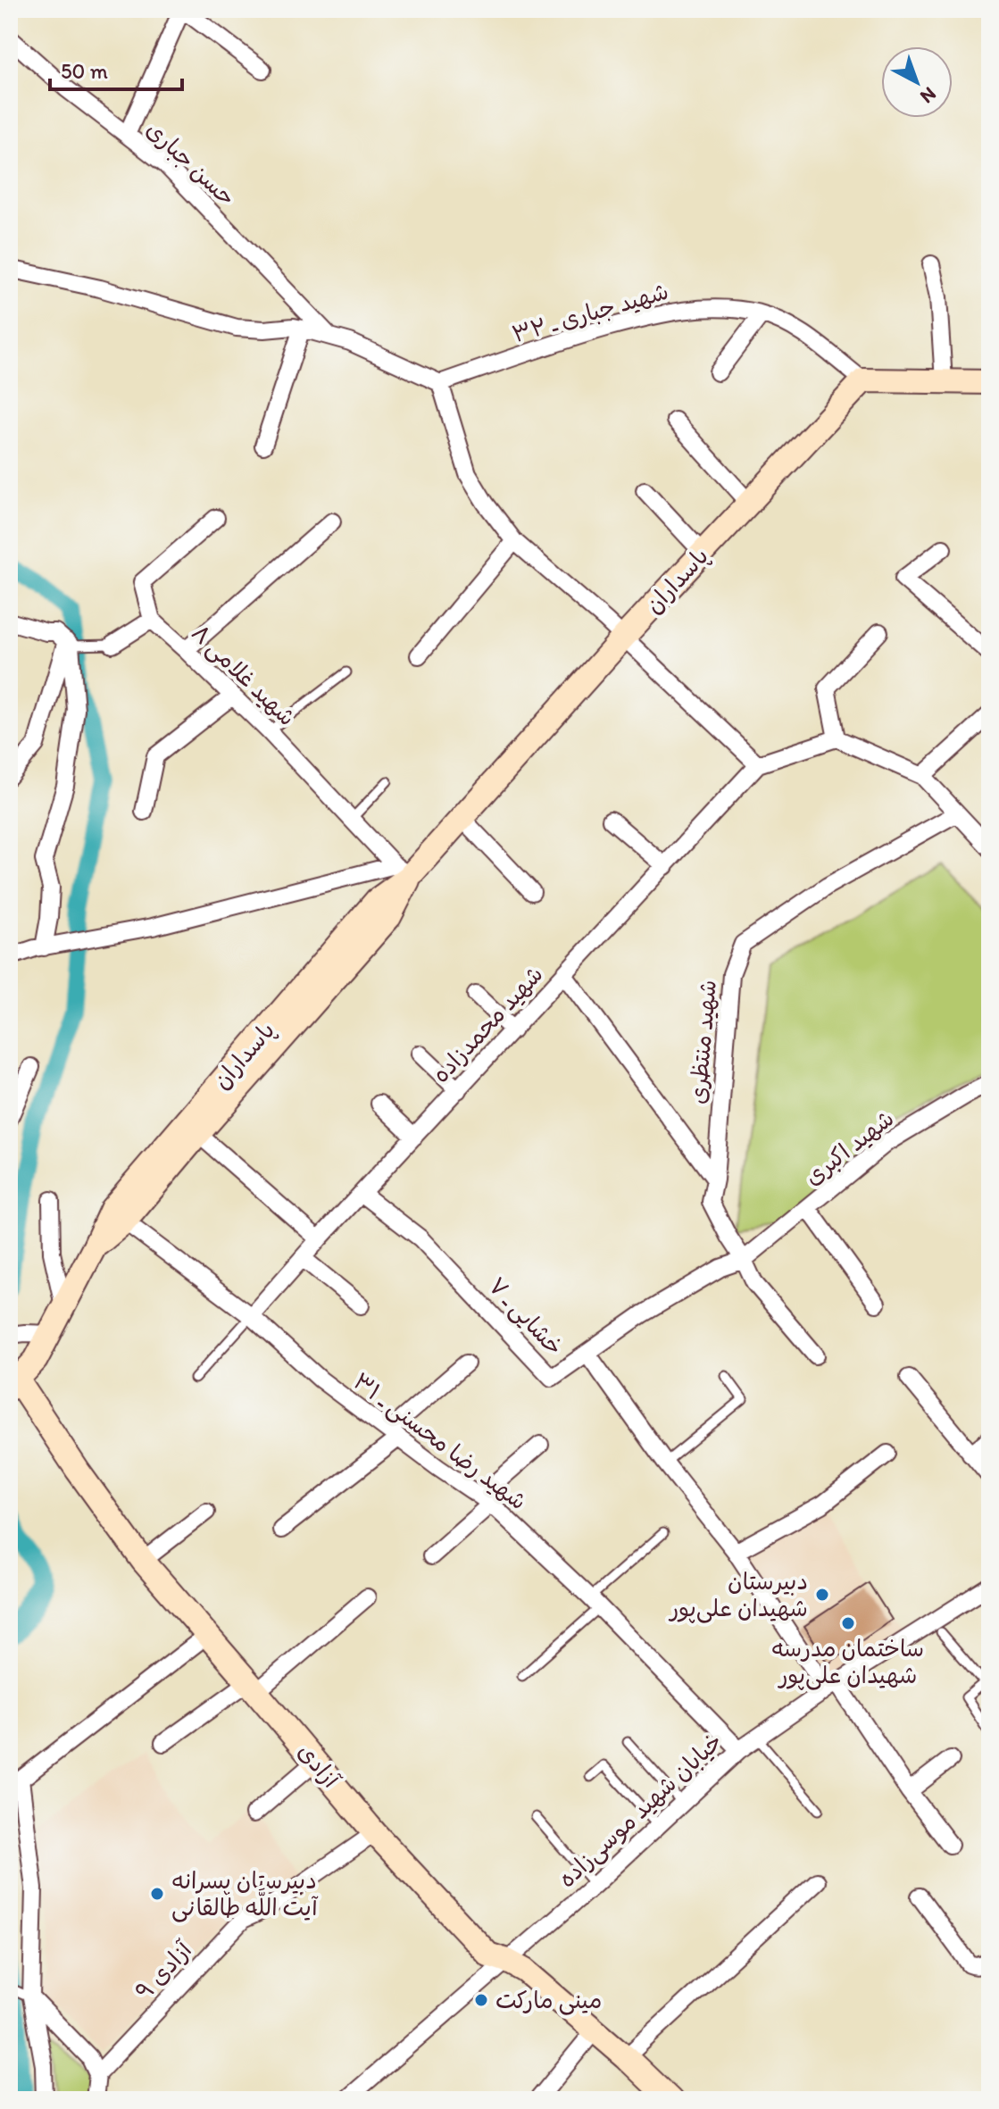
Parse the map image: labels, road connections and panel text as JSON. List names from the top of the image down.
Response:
{
  "streets": {
    "street": [
      "حسن جباری",
      "شهید جباری ـ ۳۲",
      "پاسداران",
      "۸ شهید غلامی",
      "شهید محمدزاده",
      "شهید منتظری",
      "شهید اکبری",
      "خشایی ـ ۷",
      "شهید رضا محسنی ـ ۳۱",
      "آزادی",
      "خیابان شهید موسی‌زاده",
      "آزادی ۹"
    ]
  },
  "crossings": [
    ["شهید جباری ـ ۳۲", "پاسداران"],
    ["پاسداران", "۸ شهید غلامی"],
    ["پاسداران", "شهید رضا محسنی ـ ۳۱"],
    ["پاسداران", "آزادی"],
    ["شهید محمدزاده", "خشایی ـ ۷"],
    ["شهید محمدزاده", "شهید رضا محسنی ـ ۳۱"],
    ["شهید منتظری", "شهید اکبری"],
    ["شهید منتظری", "خشایی ـ ۷"],
    ["شهید اکبری", "خشایی ـ ۷"],
    ["شهید رضا محسنی ـ ۳۱", "خیابان شهید موسی‌زاده"],
    ["آزادی", "خیابان شهید موسی‌زاده"],
    ["آزادی", "آزادی ۹"]
  ],
  "places": [
    "دبیرستان شهیدان علی‌پور",
    "ساختمان مدرسه شهیدان علی‌پور",
    "دبیرستان پسرانه آیت اللَّه طالقانی",
    "مینی مارکت"
  ],
  "scale_bar": "50 m",
  "north": "bottom right"
}
